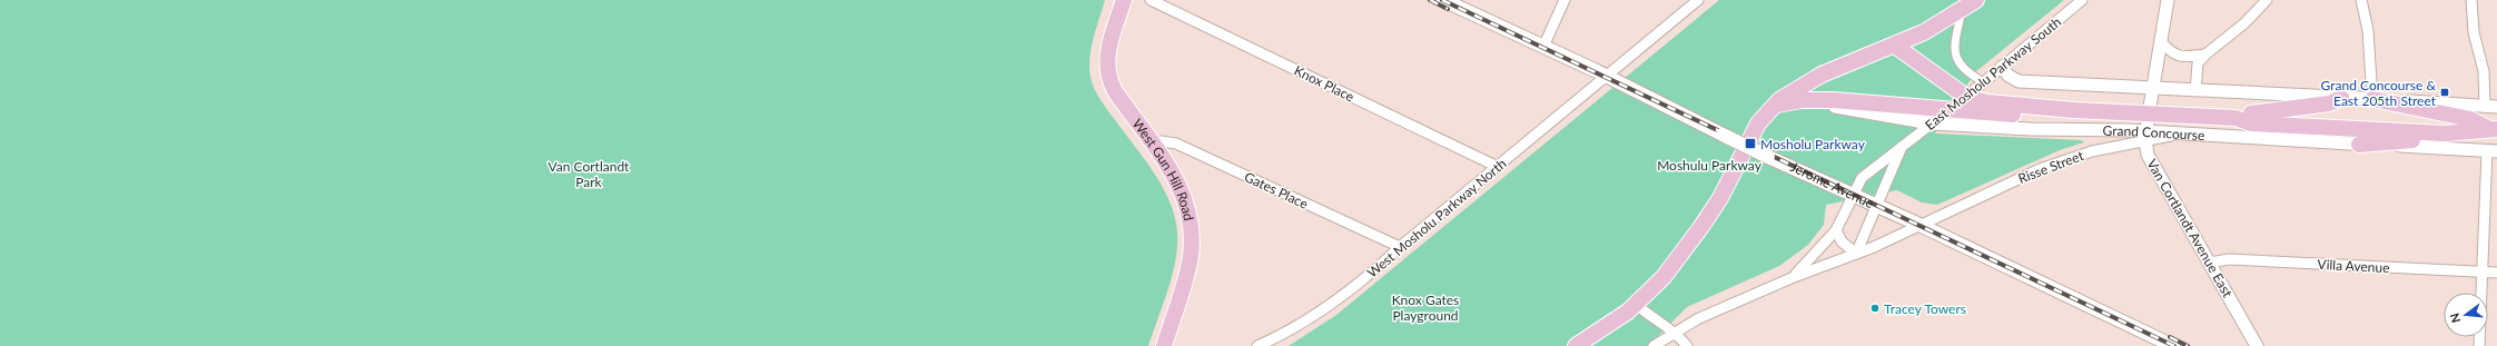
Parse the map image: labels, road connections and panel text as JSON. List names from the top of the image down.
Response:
{
  "streets": {
    "main road": ["Grand Concourse", "West Gun Hill Road", "Jerome Avenue"],
    "street": [
      "East Mosholu Parkway South",
      "Knox Place",
      "Risse Street",
      "Gates Place",
      "West Mosholu Parkway North",
      "Van Cortlandt Avenue East",
      "Villa Avenue"
    ]
  },
  "crossings": [
    ["East Mosholu Parkway South", "Grand Concourse"],
    ["East Mosholu Parkway South", "Risse Street"],
    ["East Mosholu Parkway South", "Jerome Avenue"],
    ["Knox Place", "West Mosholu Parkway North"],
    ["Grand Concourse", "Risse Street"],
    ["Grand Concourse", "Van Cortlandt Avenue East"],
    ["Risse Street", "Jerome Avenue"],
    ["Risse Street", "Van Cortlandt Avenue East"],
    ["West Gun Hill Road", "Gates Place"],
    ["Jerome Avenue", "West Mosholu Parkway North"],
    ["Gates Place", "West Mosholu Parkway North"],
    ["Van Cortlandt Avenue East", "Villa Avenue"]
  ],
  "parks": ["Moshulu Parkway", "Van Cortlandt Park", "Knox Gates Playground"],
  "places": {
    "transit": ["Grand Concourse & East 205th Street", "Mosholu Parkway"],
    "other": ["Tracey Towers"]
  },
  "north": "left"
}
